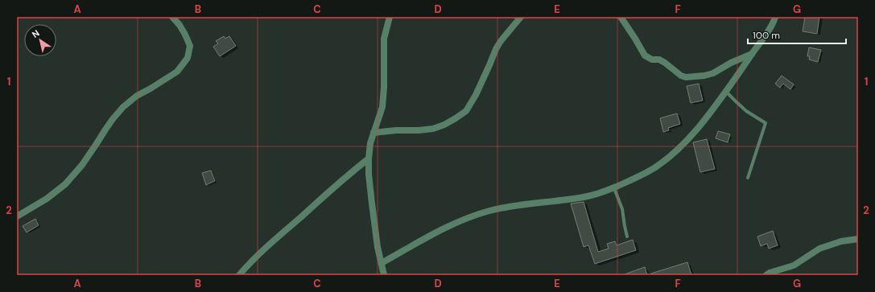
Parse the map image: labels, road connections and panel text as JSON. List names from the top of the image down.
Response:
{
  "scale_bar": "100 m",
  "north": "top left",
  "grid": {
    "columns": [
      "A",
      "B",
      "C",
      "D",
      "E",
      "F",
      "G"
    ],
    "rows": ["1", "2"]
  }
}
